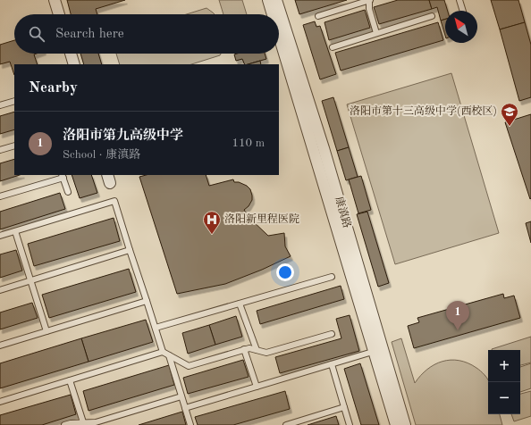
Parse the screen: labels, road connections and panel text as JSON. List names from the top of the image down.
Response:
{
  "streets": {
    "street": ["康滇路"]
  },
  "places": {
    "school or university": ["洛阳市第十三高级中学(西校区)"],
    "hospital": ["洛阳新里程医院"]
  },
  "north": "top left",
  "page": {
    "search": "Search here",
    "heading": "Nearby",
    "list": [
      {
        "mark": "1",
        "name": "洛阳市第九高级中学",
        "note": "School · 康滇路",
        "value": "110 m"
      }
    ],
    "pins": "1",
    "map_buttons": ["+", "−"]
  }
}
